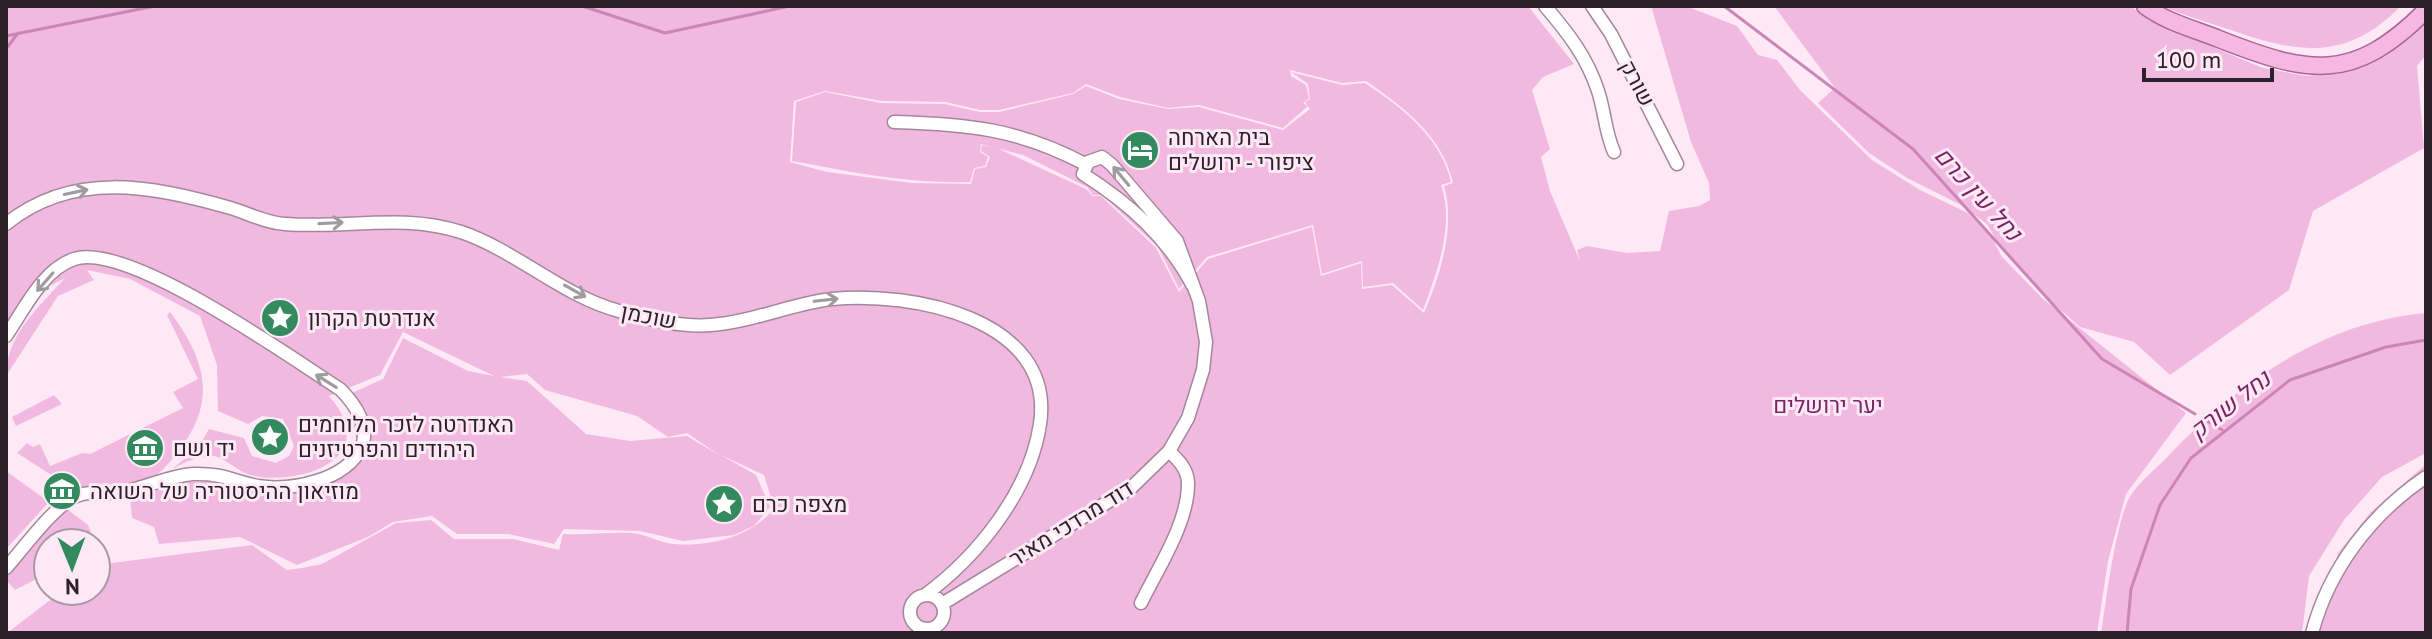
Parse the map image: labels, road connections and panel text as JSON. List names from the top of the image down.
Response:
{
  "streets": {
    "street": ["שורק", "שוכמן", "דוד מרדכי מאיר"]
  },
  "crossings": [
    ["שוכמן", "דוד מרדכי מאיר"]
  ],
  "water": ["נחל עין כרם", "נחל שורק"],
  "parks": ["יער ירושלים"],
  "places": {
    "hotel": ["בית הארחה ציפורי - ירושלים"],
    "place": ["אנדרטת הקרון", "האנדרטה לזכר הלוחמים היהודים והפרטיזנים", "מצפה כרם"],
    "museum": ["יד ושם", "מוזיאון ההיסטוריה של השואה"]
  },
  "scale_bar": "100 m",
  "north": "bottom"
}
